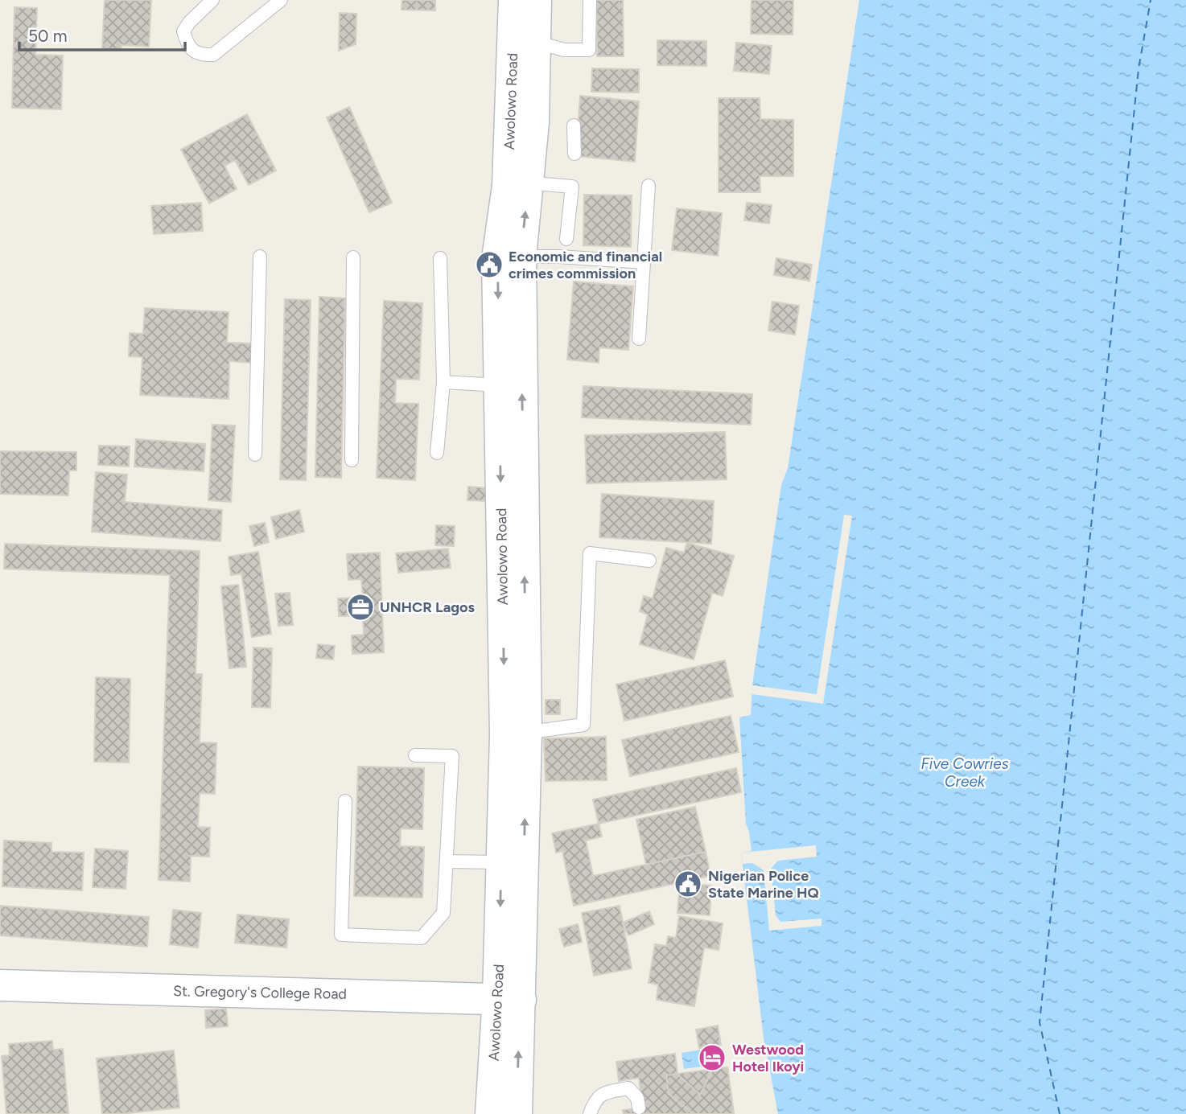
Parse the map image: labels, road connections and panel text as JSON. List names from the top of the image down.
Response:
{
  "streets": {
    "main road": ["Awolowo Road", "St. Gregory's College Road"]
  },
  "crossings": [
    ["Awolowo Road", "St. Gregory's College Road"]
  ],
  "water": ["Five Cowries Creek"],
  "places": {
    "public building": ["Economic and financial crimes commission", "Nigerian Police State Marine HQ"],
    "office": ["UNHCR Lagos"],
    "hotel": ["Westwood Hotel Ikoyi"]
  },
  "scale_bar": "50 m"
}
